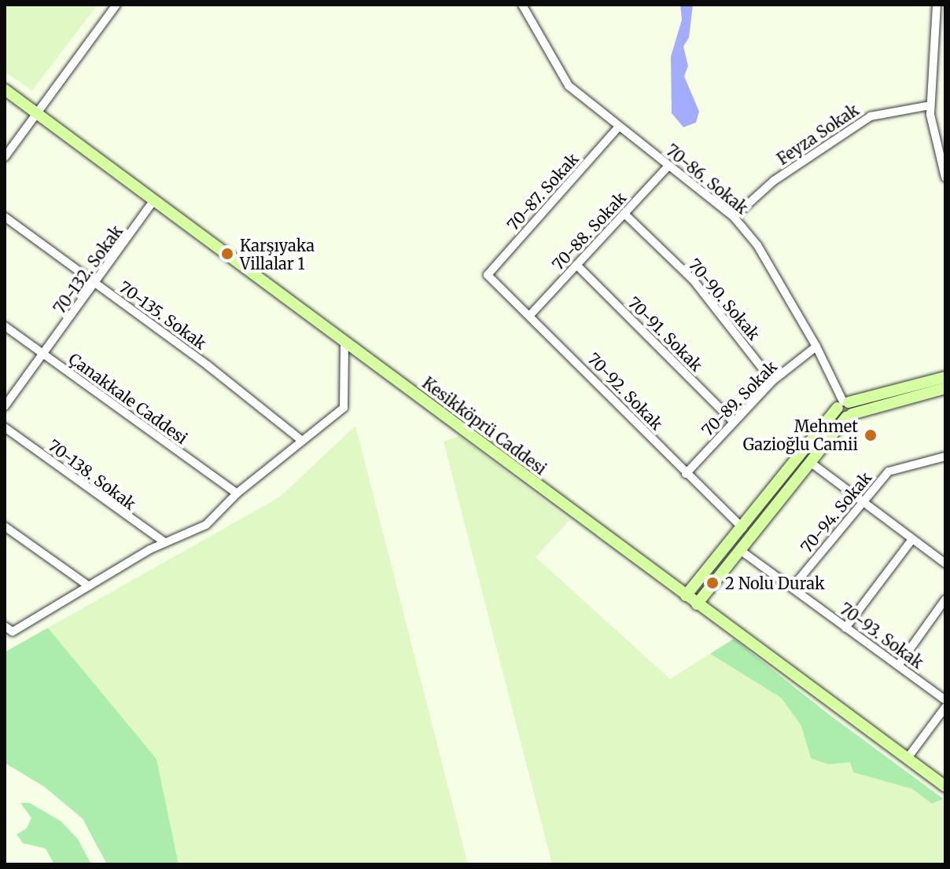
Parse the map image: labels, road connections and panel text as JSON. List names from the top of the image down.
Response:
{
  "streets": {
    "street": [
      "Feyza Sokak",
      "70-86. Sokak",
      "70-87. Sokak",
      "70-88. Sokak",
      "70-132. Sokak",
      "70-90. Sokak",
      "70-135. Sokak",
      "70-91. Sokak",
      "70-92. Sokak",
      "Çanakkale Caddesi",
      "70-89. Sokak",
      "Kesikköprü Caddesi",
      "70-138. Sokak",
      "70-94. Sokak",
      "70-93. Sokak"
    ]
  },
  "crossings": [
    ["Feyza Sokak", "70-86. Sokak"],
    ["70-86. Sokak", "70-87. Sokak"],
    ["70-86. Sokak", "70-88. Sokak"],
    ["70-86. Sokak", "70-89. Sokak"],
    ["70-87. Sokak", "70-92. Sokak"],
    ["70-88. Sokak", "70-90. Sokak"],
    ["70-88. Sokak", "70-91. Sokak"],
    ["70-88. Sokak", "70-92. Sokak"],
    ["70-132. Sokak", "70-135. Sokak"],
    ["70-132. Sokak", "Çanakkale Caddesi"],
    ["70-132. Sokak", "Kesikköprü Caddesi"],
    ["70-90. Sokak", "70-89. Sokak"],
    ["70-91. Sokak", "70-89. Sokak"],
    ["70-92. Sokak", "70-89. Sokak"],
    ["70-94. Sokak", "70-93. Sokak"]
  ],
  "places": ["Karşıyaka Villalar 1", "Mehmet Gazioğlu Camii", "2 Nolu Durak"]
}
